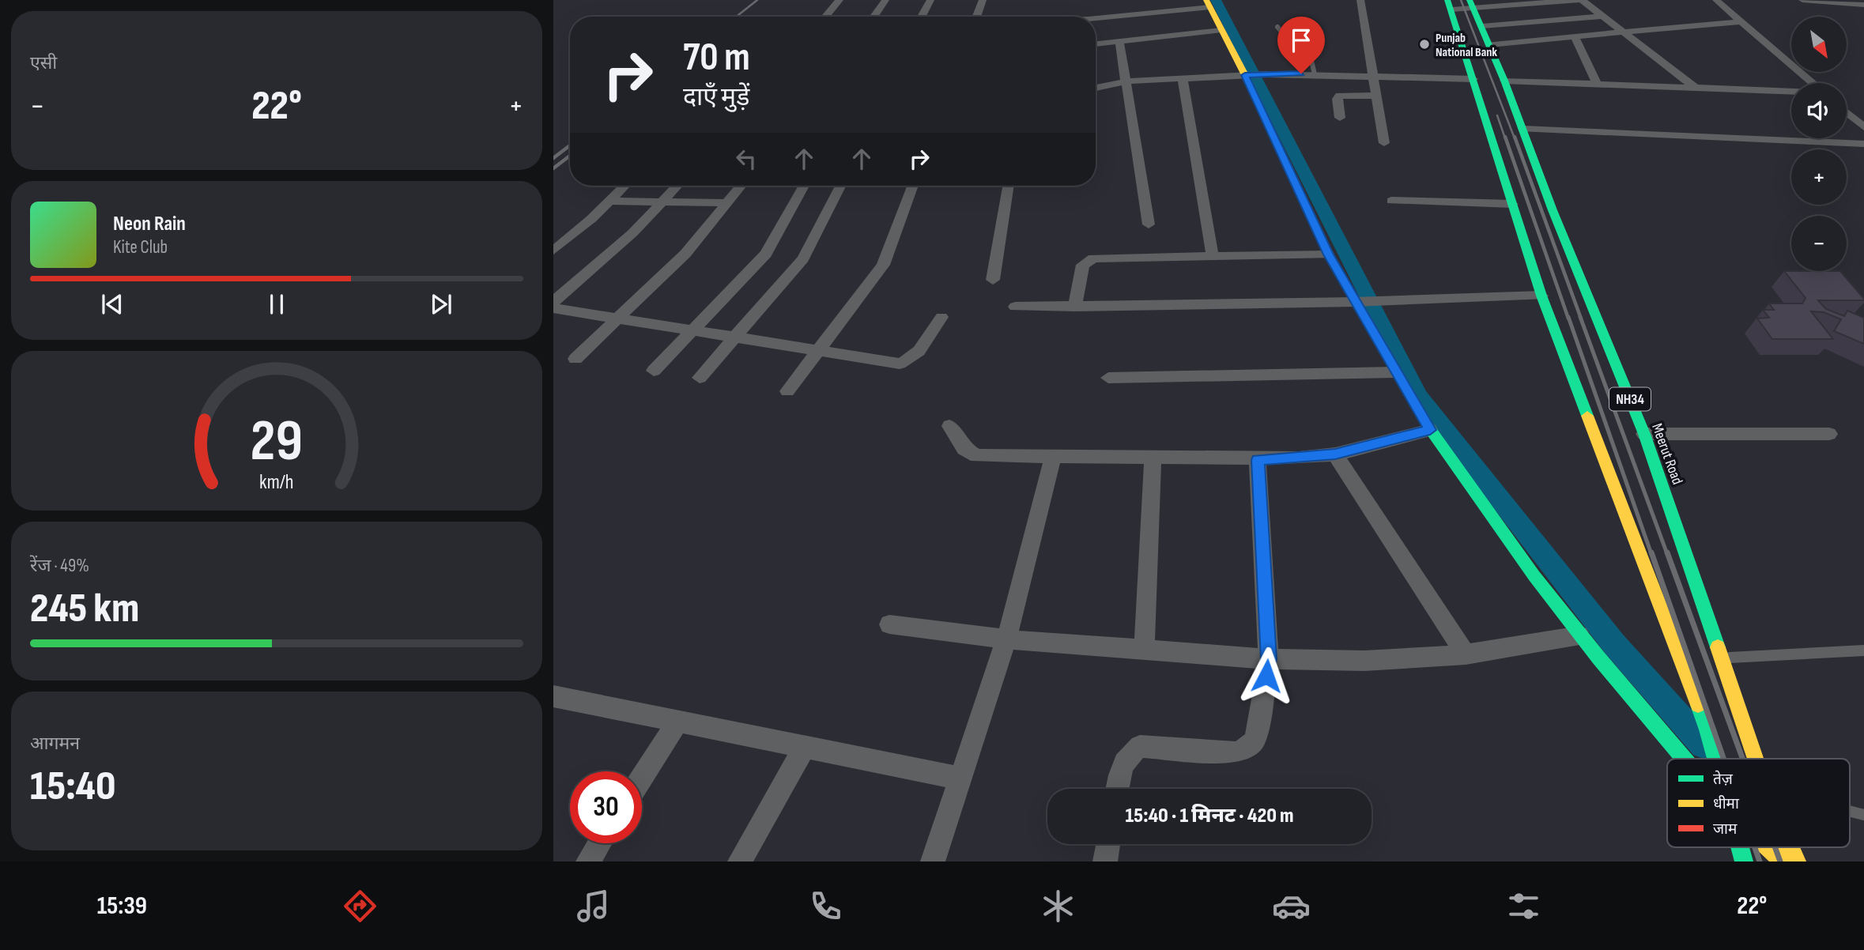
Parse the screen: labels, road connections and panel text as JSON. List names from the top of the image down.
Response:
{
  "streets": {
    "main road": ["NH34", "Meerut Road"]
  },
  "places": ["Punjab National Bank"],
  "legend": ["तेज़", "धीमा", "जाम"],
  "north": "bottom right",
  "page": {
    "tile": [
      "एसी",
      ["रेंज · 49%", "245 km"],
      ["आगमन", "15:40"]
    ],
    "map_buttons": ["+", "−"],
    "turn": ["70 m", "दाएँ मुड़ें"],
    "heat": ["−", "22°", "+"],
    "song": ["Neon Rain", "Kite Club"],
    "limit": "30",
    "trip": "15:40 · 1 मिनट · 420 m",
    "tabs": ["15:39", "22°"],
    "gauge": ["29", "km/h"]
  }
}
